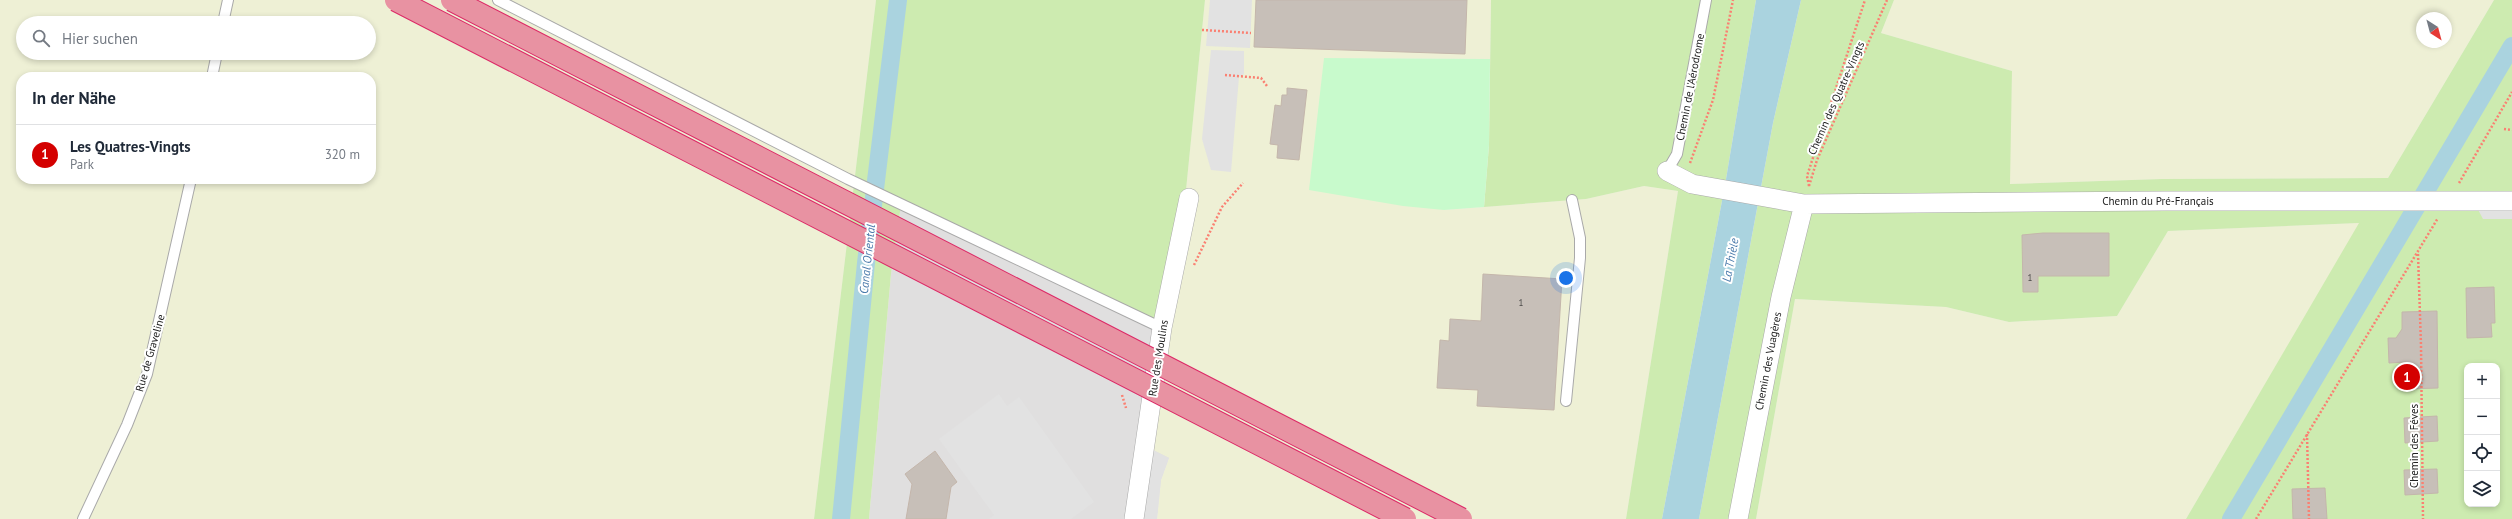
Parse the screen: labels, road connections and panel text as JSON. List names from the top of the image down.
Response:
{
  "streets": {
    "street": ["Chemin du Pré-Français", "Rue des Moulins", "Chemin des Vuagères"],
    "lane": ["Chemin de l'Aérodrome", "Rue de Graveline"],
    "path": ["Chemin des Quatre-Vingts", "Chemin des Féves"]
  },
  "crossings": [
    ["Chemin de l'Aérodrome", "Chemin du Pré-Français"],
    ["Chemin des Quatre-Vingts", "Chemin du Pré-Français"],
    ["Chemin des Quatre-Vingts", "Chemin des Vuagères"],
    ["Chemin du Pré-Français", "Chemin des Vuagères"]
  ],
  "water": ["Canal Oriental", "La Thièle"],
  "house_numbers": ["1", "1"],
  "north": "bottom right",
  "page": {
    "search": "Hier suchen",
    "heading": "In der Nähe",
    "list": [
      {
        "mark": "1",
        "name": "Les Quatres-Vingts",
        "note": "Park",
        "value": "320 m"
      }
    ],
    "pins": "1",
    "map_buttons": ["+", "−"]
  }
}
